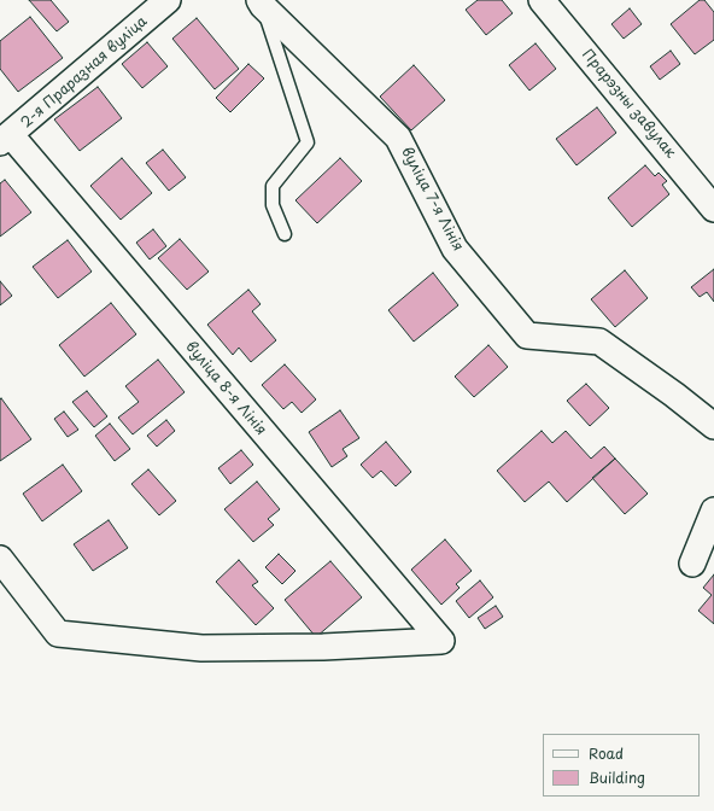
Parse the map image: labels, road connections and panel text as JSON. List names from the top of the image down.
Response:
{
  "streets": {
    "street": [
      "2-я Праразная вуліца",
      "Прарэзны завулак",
      "вуліца 7-я Лінія",
      "вуліца 8-я Лінія"
    ]
  },
  "crossings": [
    ["2-я Праразная вуліца", "вуліца 8-я Лінія"]
  ],
  "legend": ["Road", "Building"]
}
